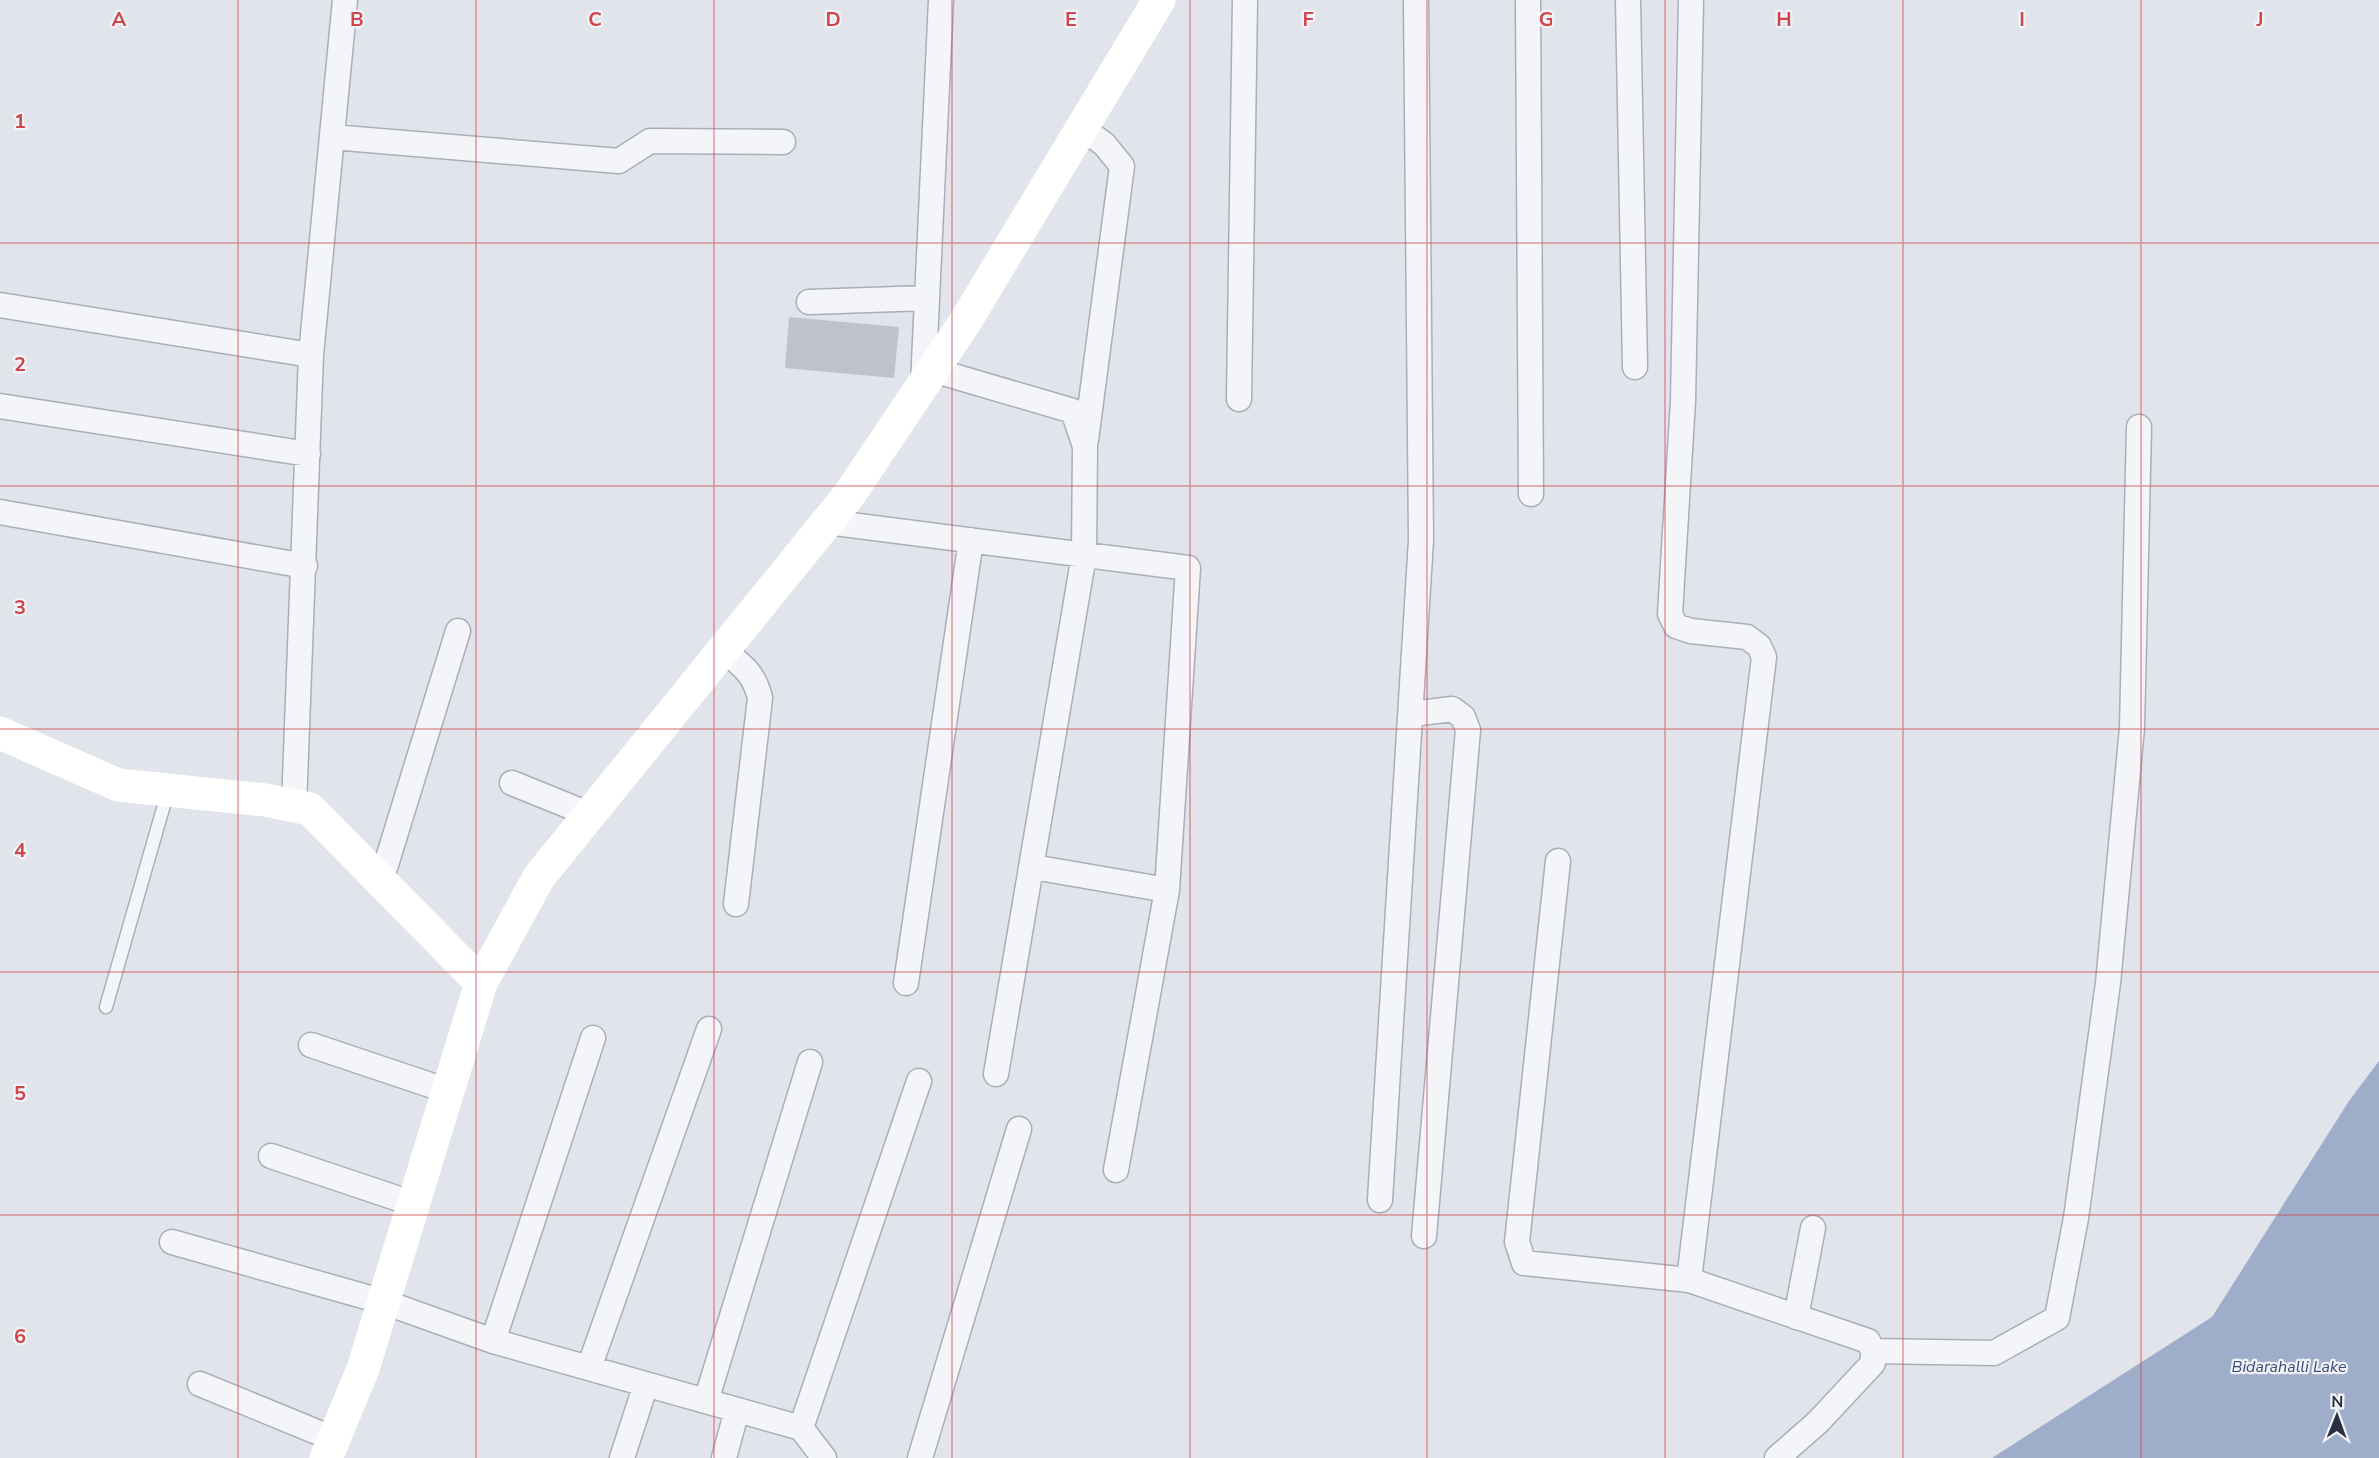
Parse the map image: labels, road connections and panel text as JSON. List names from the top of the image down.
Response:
{
  "water": ["Bidarahalli Lake"],
  "north": "top",
  "grid": {
    "columns": [
      "A",
      "B",
      "C",
      "D",
      "E",
      "F",
      "G",
      "H",
      "I",
      "J"
    ],
    "rows": [
      "1",
      "2",
      "3",
      "4",
      "5",
      "6"
    ]
  }
}
